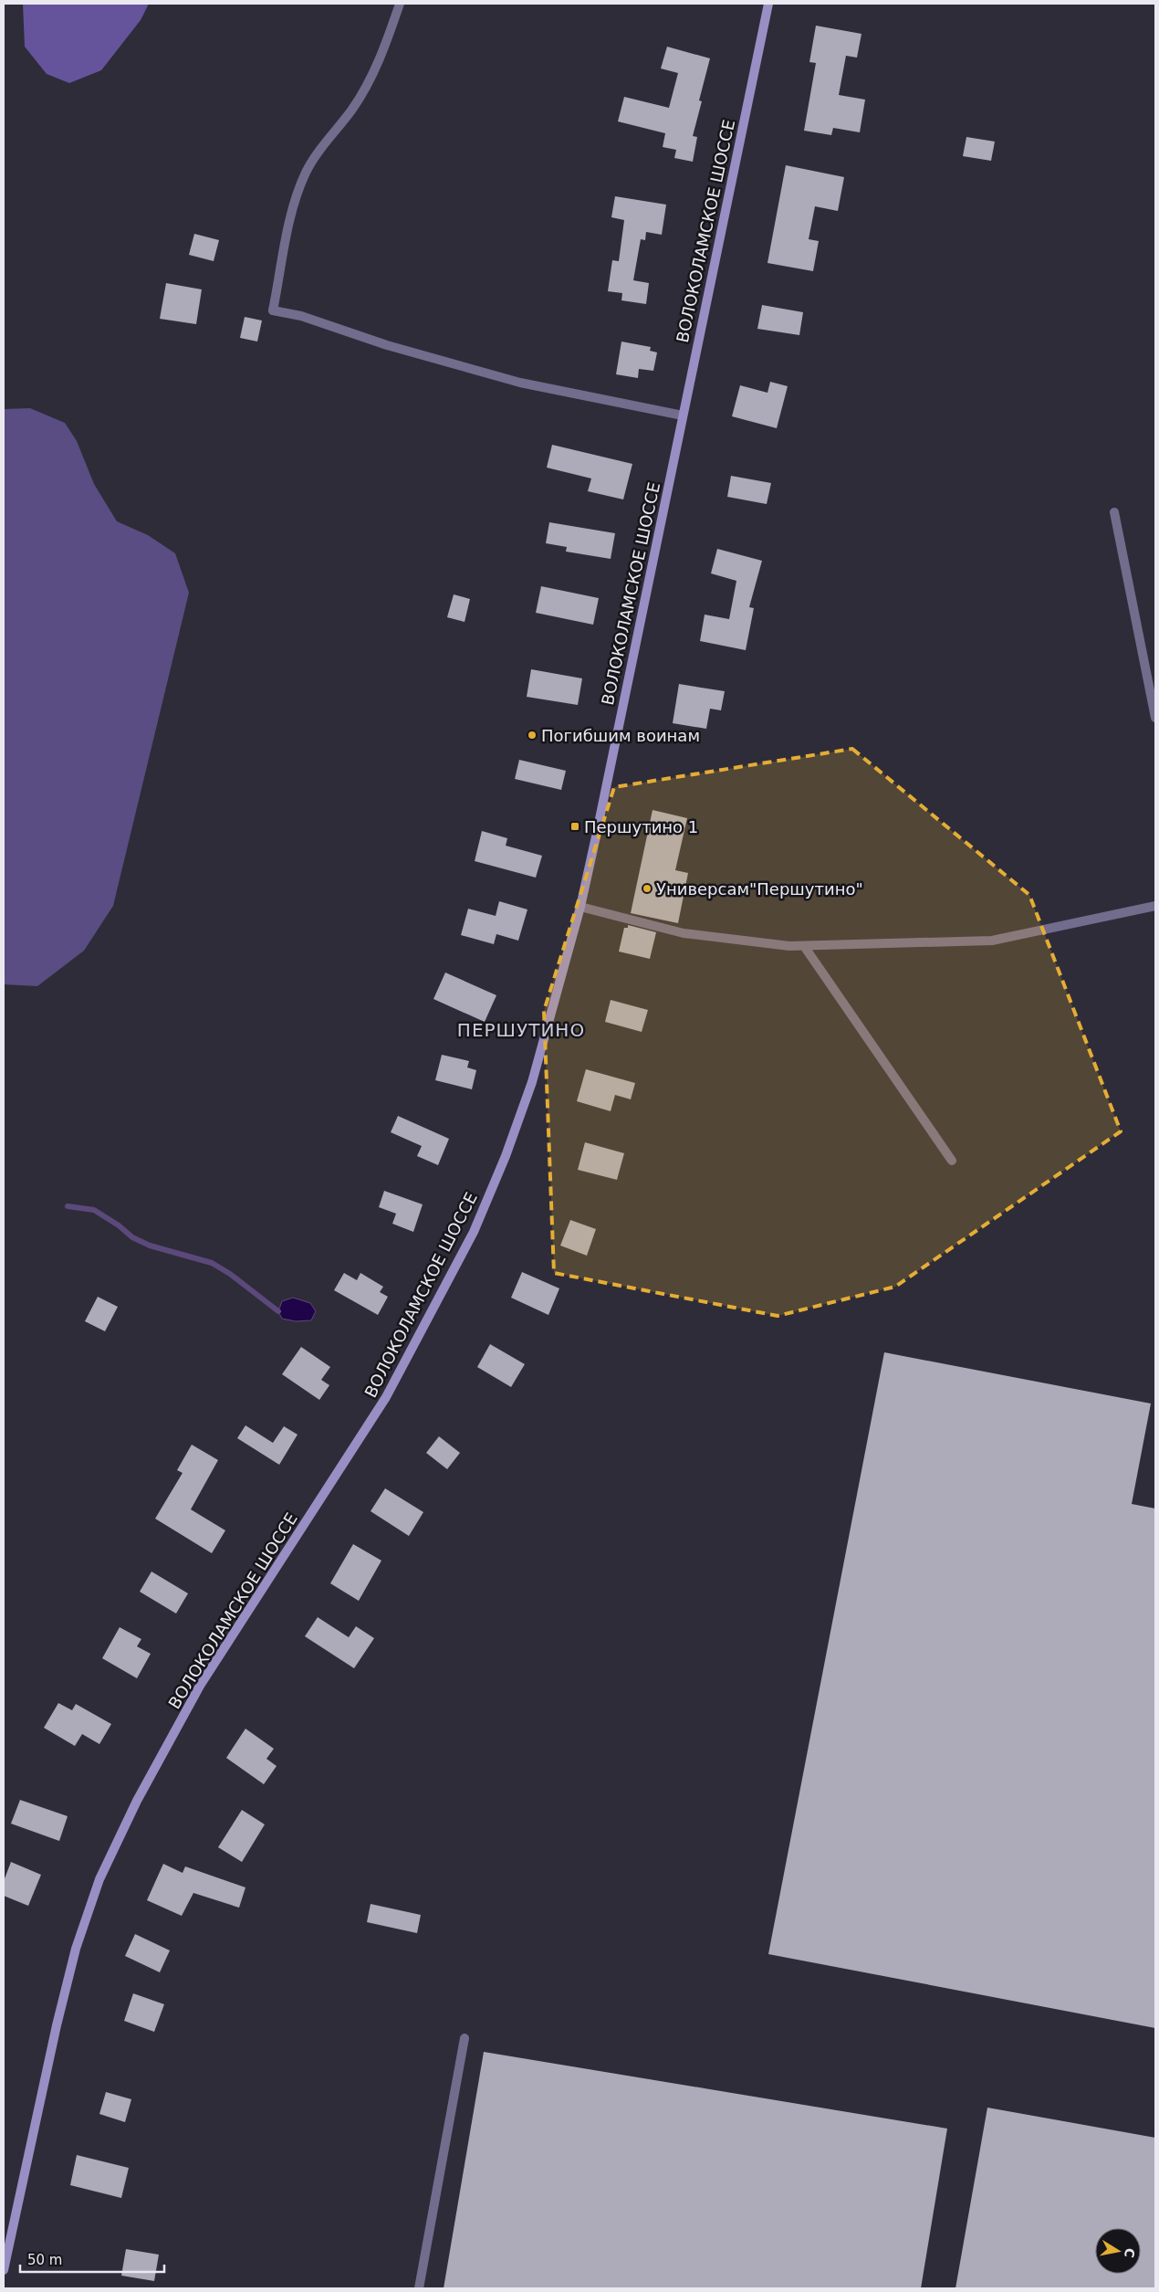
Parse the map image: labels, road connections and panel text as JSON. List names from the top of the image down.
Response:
{
  "streets": {
    "street": ["ВОЛОКОЛАМСКОЕ ШОССЕ"]
  },
  "districts": ["ПЕРШУТИНО"],
  "places": {
    "other": ["Погибшим воинам", "Универсам\"Першутино\""],
    "transit": ["Першутино 1"]
  },
  "scale_bar": "50 m",
  "north": "right"
}
